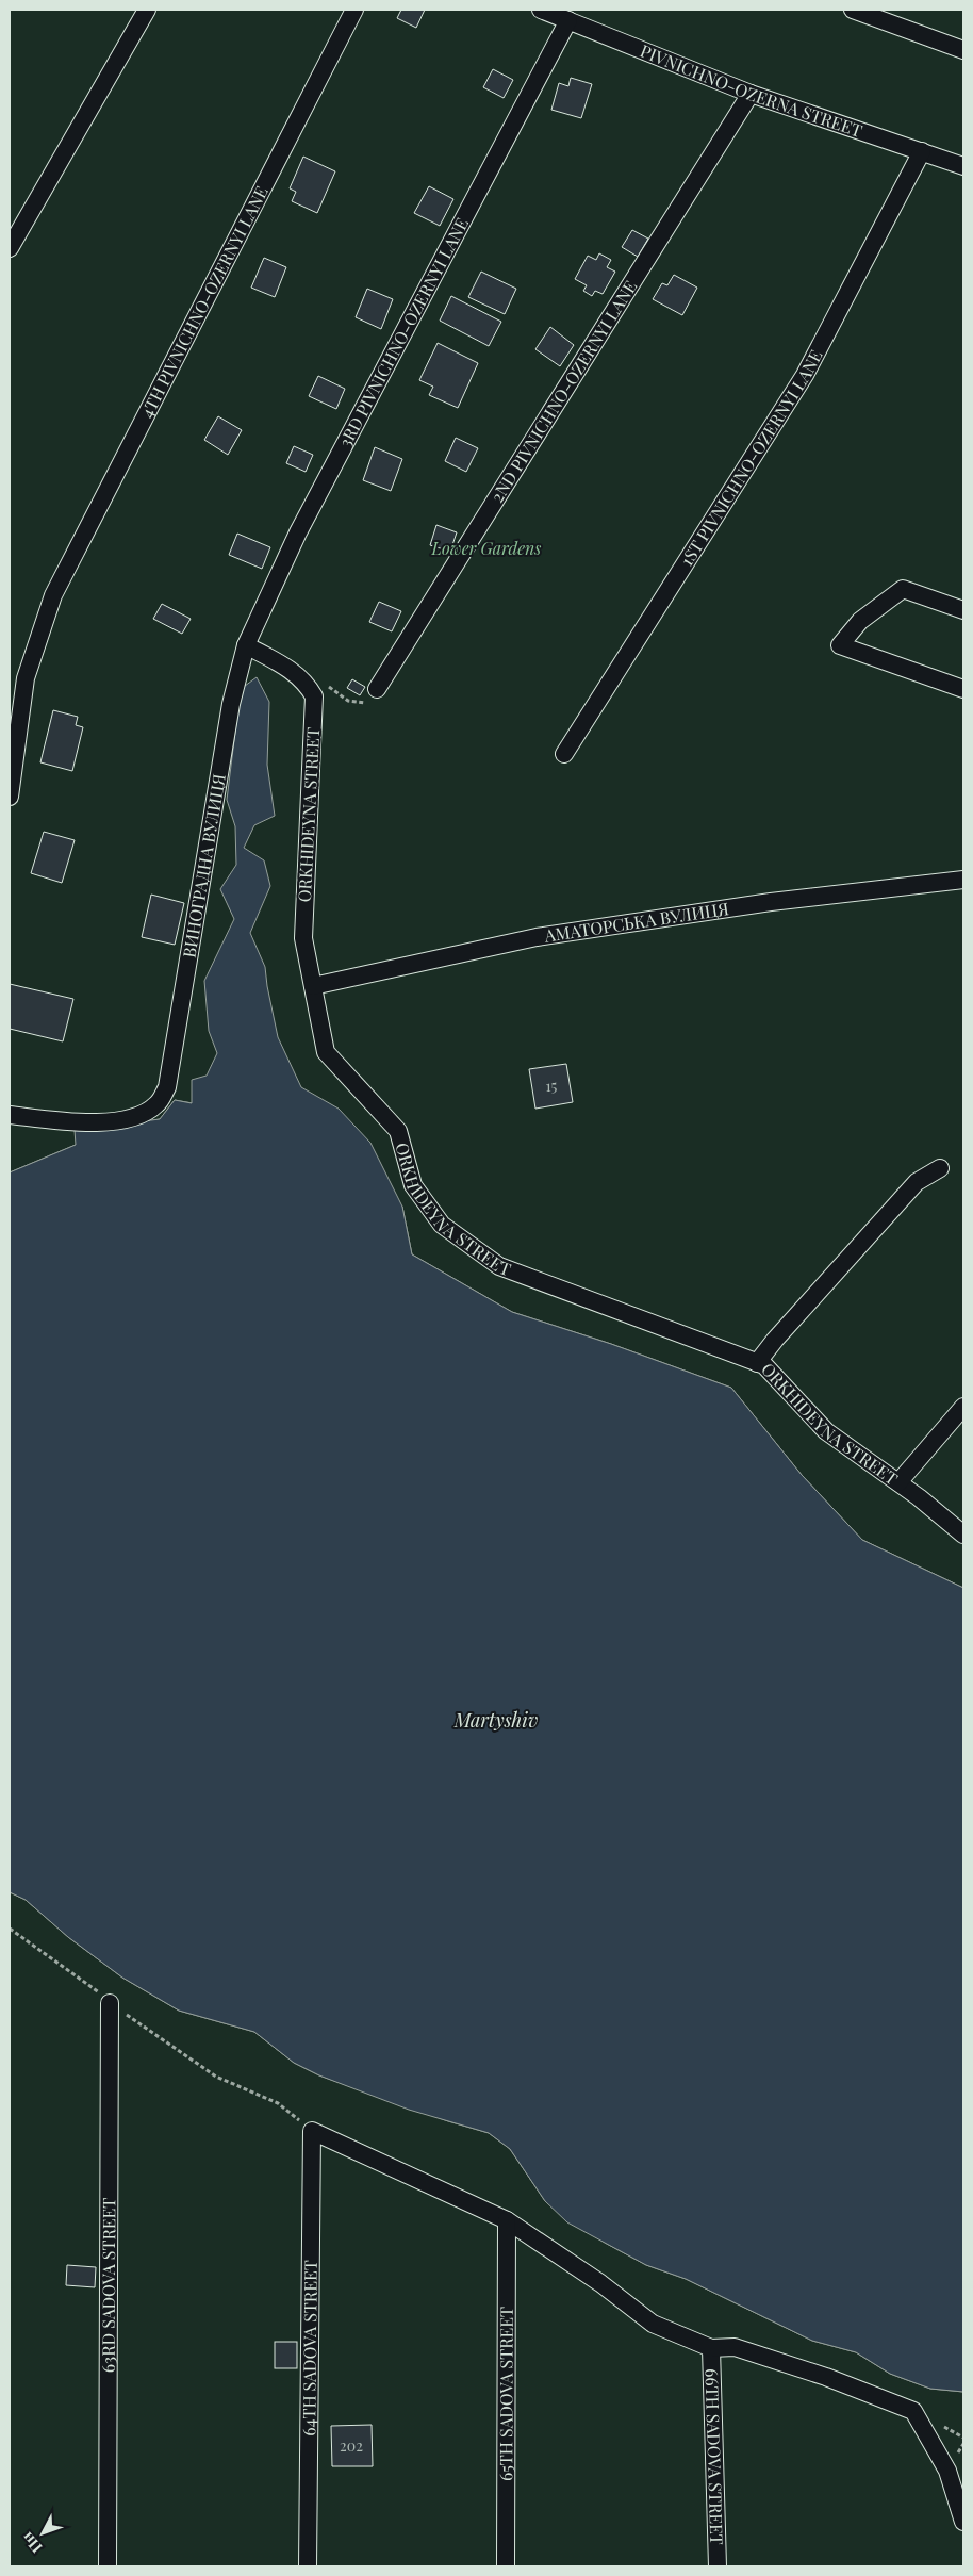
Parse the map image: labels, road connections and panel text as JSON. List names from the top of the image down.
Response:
{
  "streets": {
    "street": [
      "PIVNICHNO-OZERNA STREET",
      "4TH PIVNICHNO-OZERNYI LANE",
      "3RD PIVNICHNO-OZERNYI LANE",
      "2ND PIVNICHNO-OZERNYI LANE",
      "1ST PIVNICHNO-OZERNYI LANE",
      "ORKHIDEYNA STREET",
      "ВИНОГРАДНА ВУЛИЦЯ",
      "АМАТОРСЬКА ВУЛИЦЯ",
      "63RD SADOVA STREET",
      "64TH SADOVA STREET",
      "65TH SADOVA STREET",
      "66TH SADOVA STREET"
    ]
  },
  "crossings": [
    ["PIVNICHNO-OZERNA STREET", "3RD PIVNICHNO-OZERNYI LANE"],
    ["PIVNICHNO-OZERNA STREET", "2ND PIVNICHNO-OZERNYI LANE"],
    ["PIVNICHNO-OZERNA STREET", "1ST PIVNICHNO-OZERNYI LANE"],
    ["3RD PIVNICHNO-OZERNYI LANE", "ВИНОГРАДНА ВУЛИЦЯ"],
    ["ORKHIDEYNA STREET", "АМАТОРСЬКА ВУЛИЦЯ"]
  ],
  "water": ["Martyshiv"],
  "parks": ["Lower Gardens"],
  "house_numbers": ["15", "202"],
  "north": "bottom left"
}
